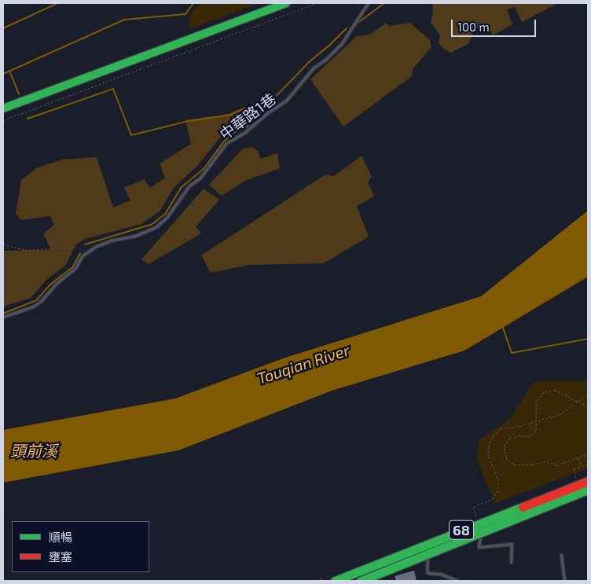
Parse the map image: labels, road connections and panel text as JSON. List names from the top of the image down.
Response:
{
  "streets": {
    "main road": ["68"],
    "lane": ["中華路1巷"]
  },
  "water": ["Touqian River", "頭前溪"],
  "legend": ["順暢", "壅塞"],
  "scale_bar": "100 m"
}
